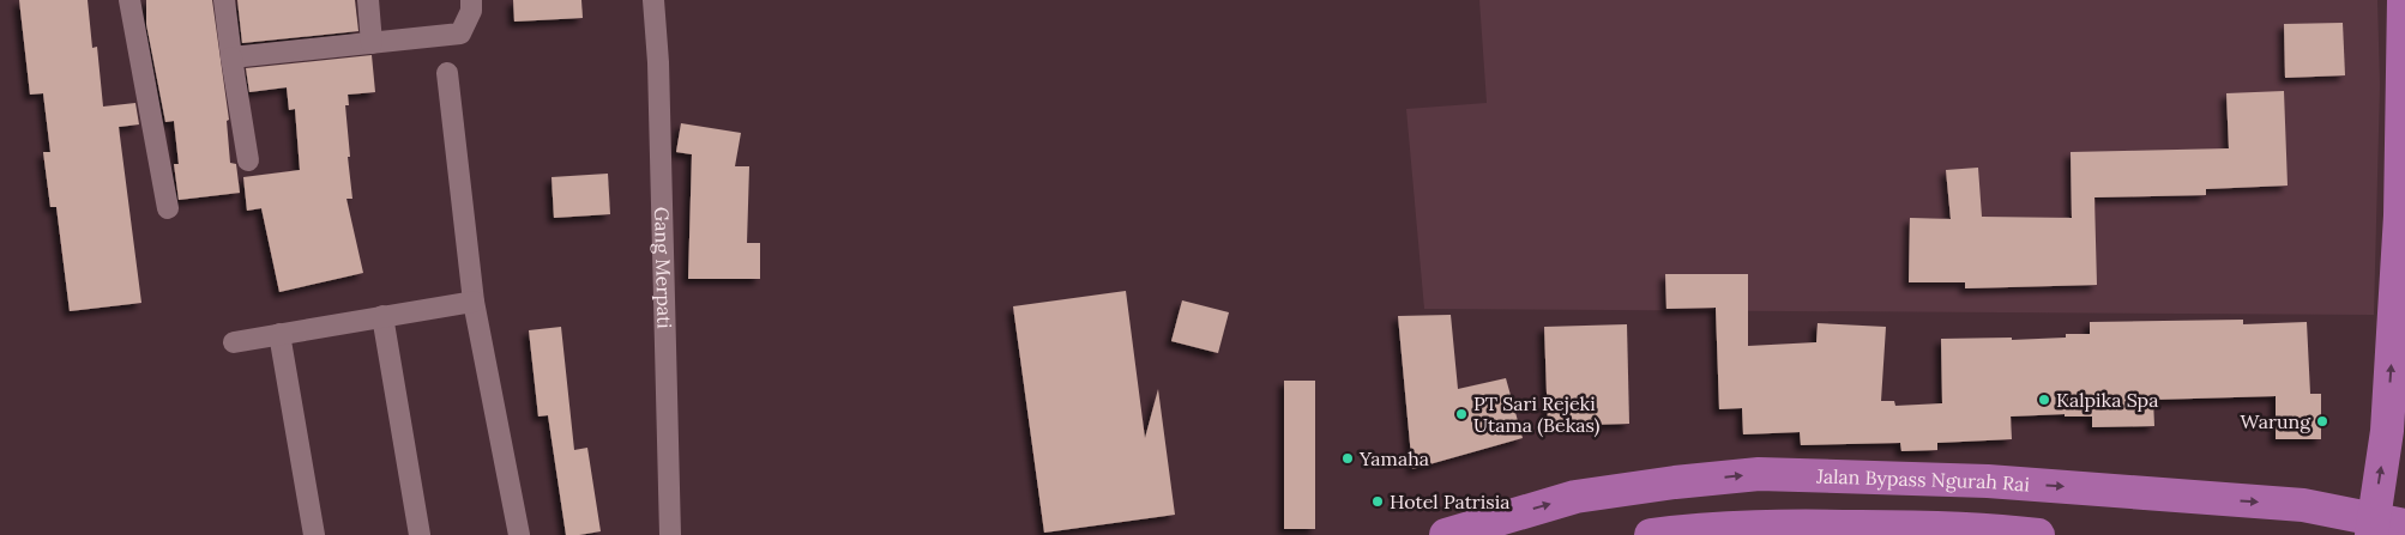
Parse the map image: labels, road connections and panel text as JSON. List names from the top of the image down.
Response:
{
  "streets": {
    "highway": ["Jalan Bypass Ngurah Rai"],
    "street": ["Gang Merpati"]
  },
  "places": [
    "Kalpika Spa",
    "PT Sari Rejeki Utama (Bekas)",
    "Warung",
    "Yamaha",
    "Hotel Patrisia"
  ]
}
